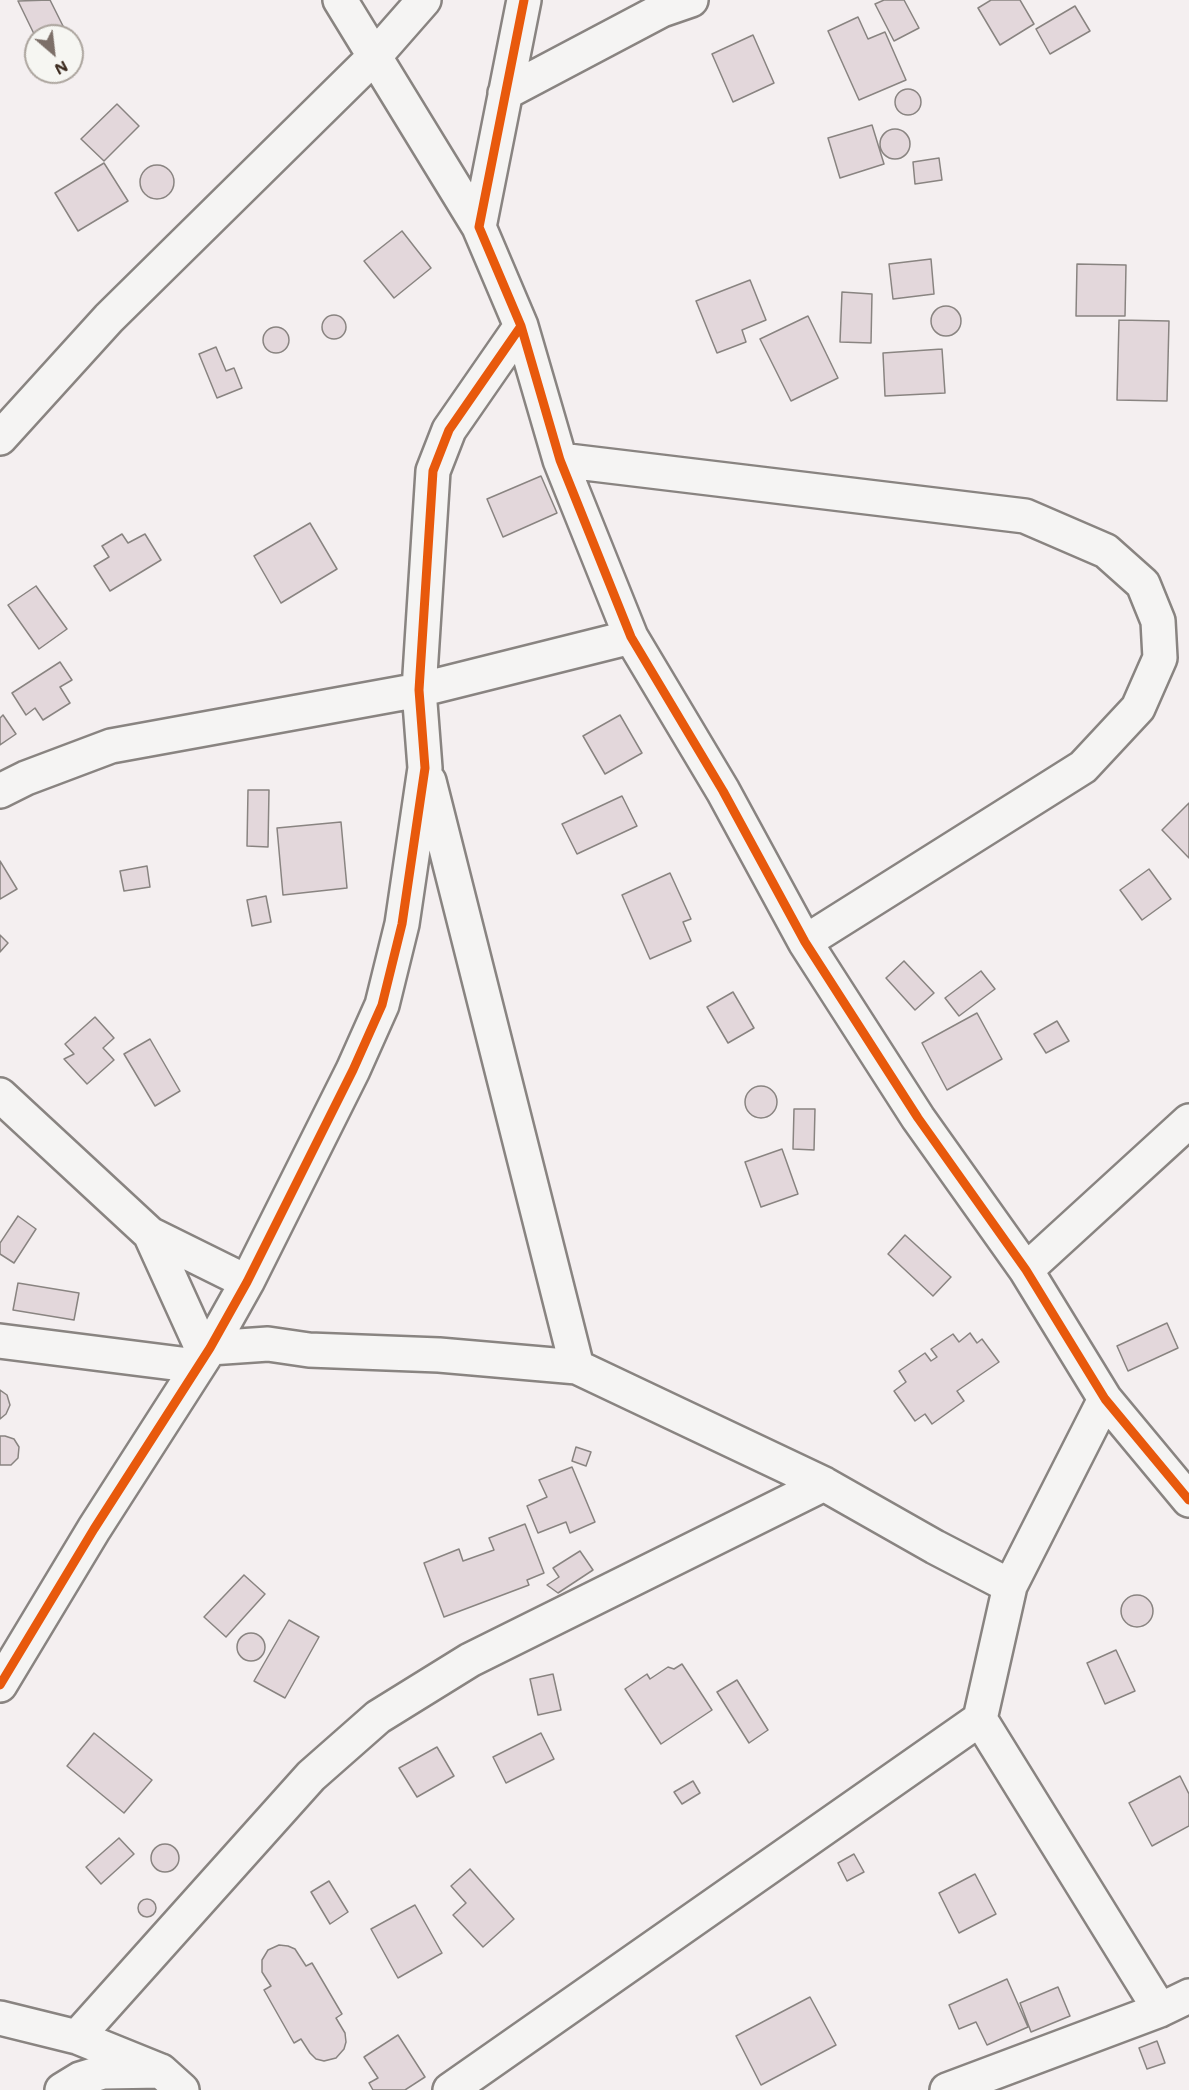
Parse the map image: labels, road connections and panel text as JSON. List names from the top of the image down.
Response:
{
  "north": "bottom right"
}
